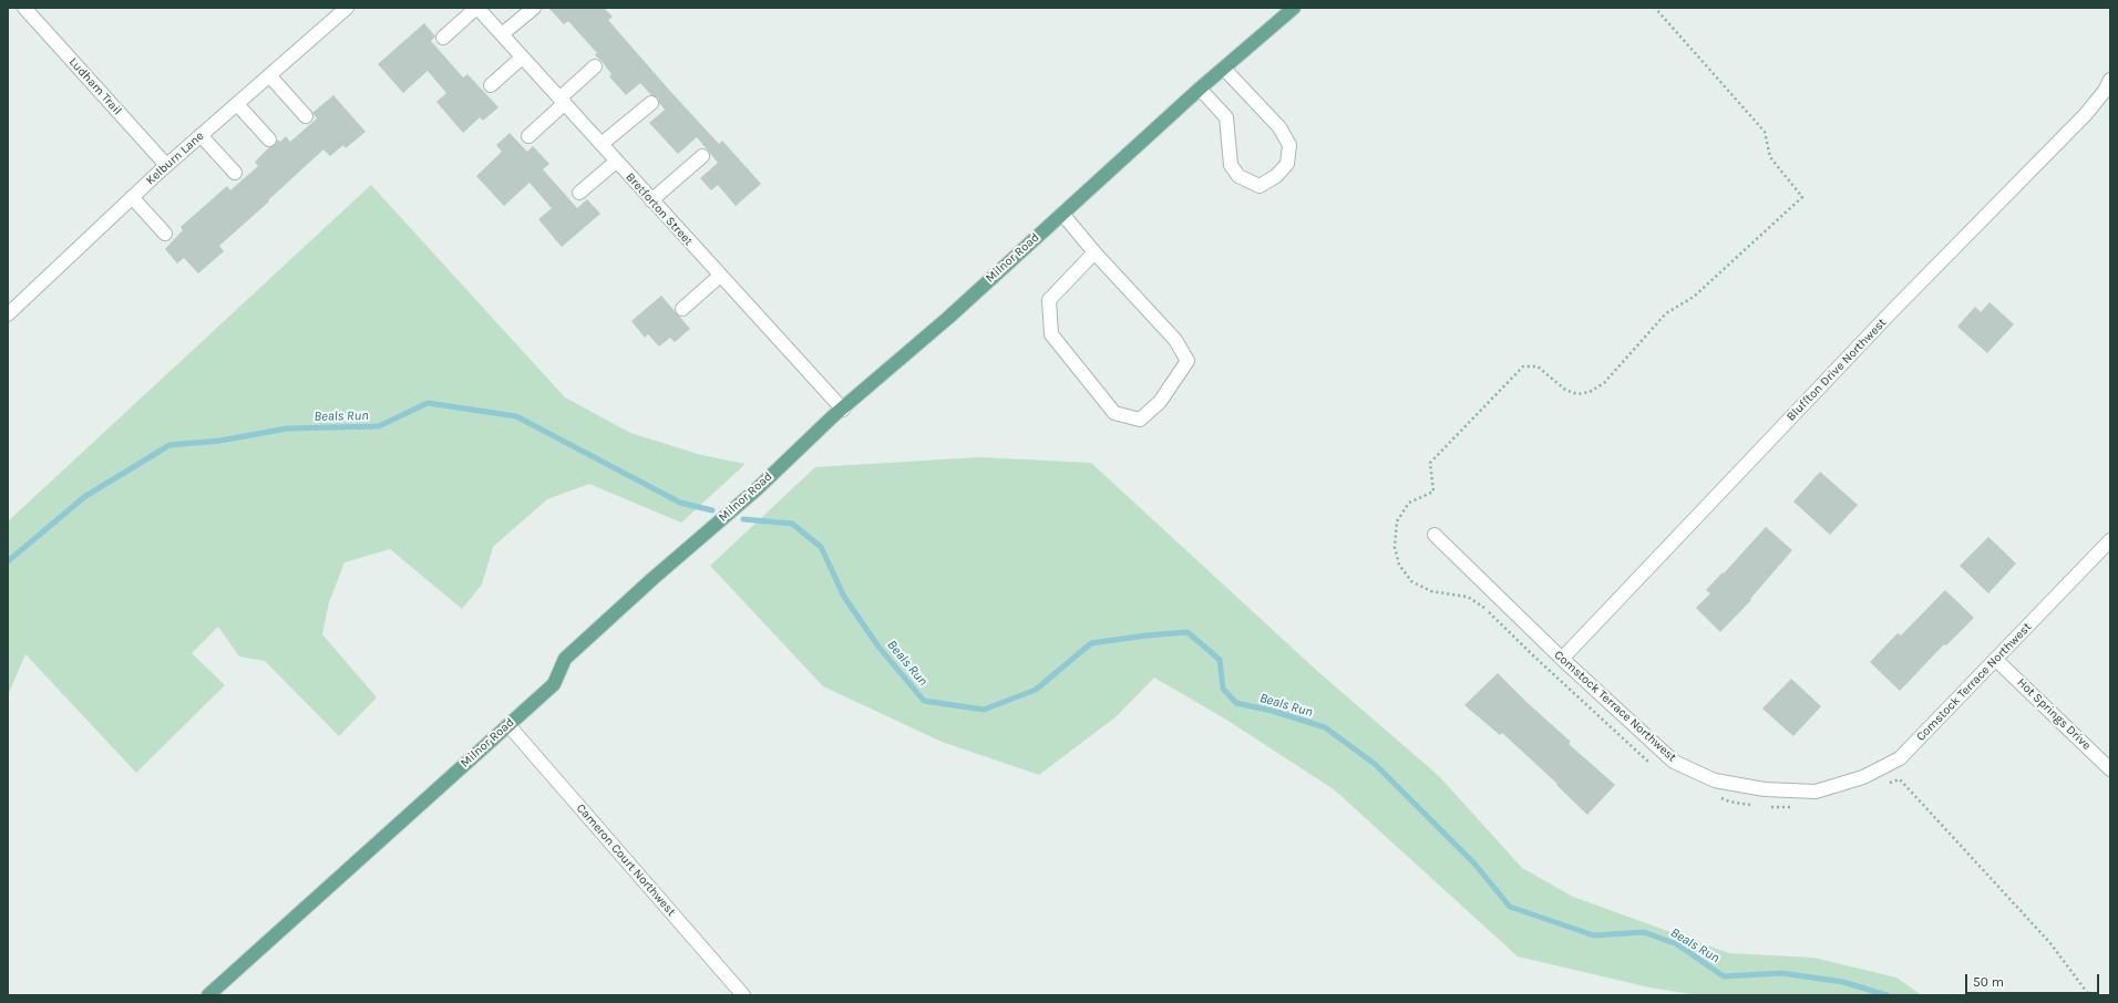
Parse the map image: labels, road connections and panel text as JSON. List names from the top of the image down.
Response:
{
  "streets": {
    "main road": ["Milnor Road"],
    "street": [
      "Ludham Trail",
      "Kelburn Lane",
      "Bretforton Street",
      "Bluffton Drive Northwest",
      "Comstock Terrace Northwest",
      "Hot Springs Drive",
      "Cameron Court Northwest"
    ]
  },
  "crossings": [
    ["Ludham Trail", "Kelburn Lane"],
    ["Bretforton Street", "Milnor Road"],
    ["Milnor Road", "Cameron Court Northwest"],
    ["Bluffton Drive Northwest", "Comstock Terrace Northwest"],
    ["Comstock Terrace Northwest", "Hot Springs Drive"]
  ],
  "water": ["Beals Run"],
  "scale_bar": "50 m"
}
